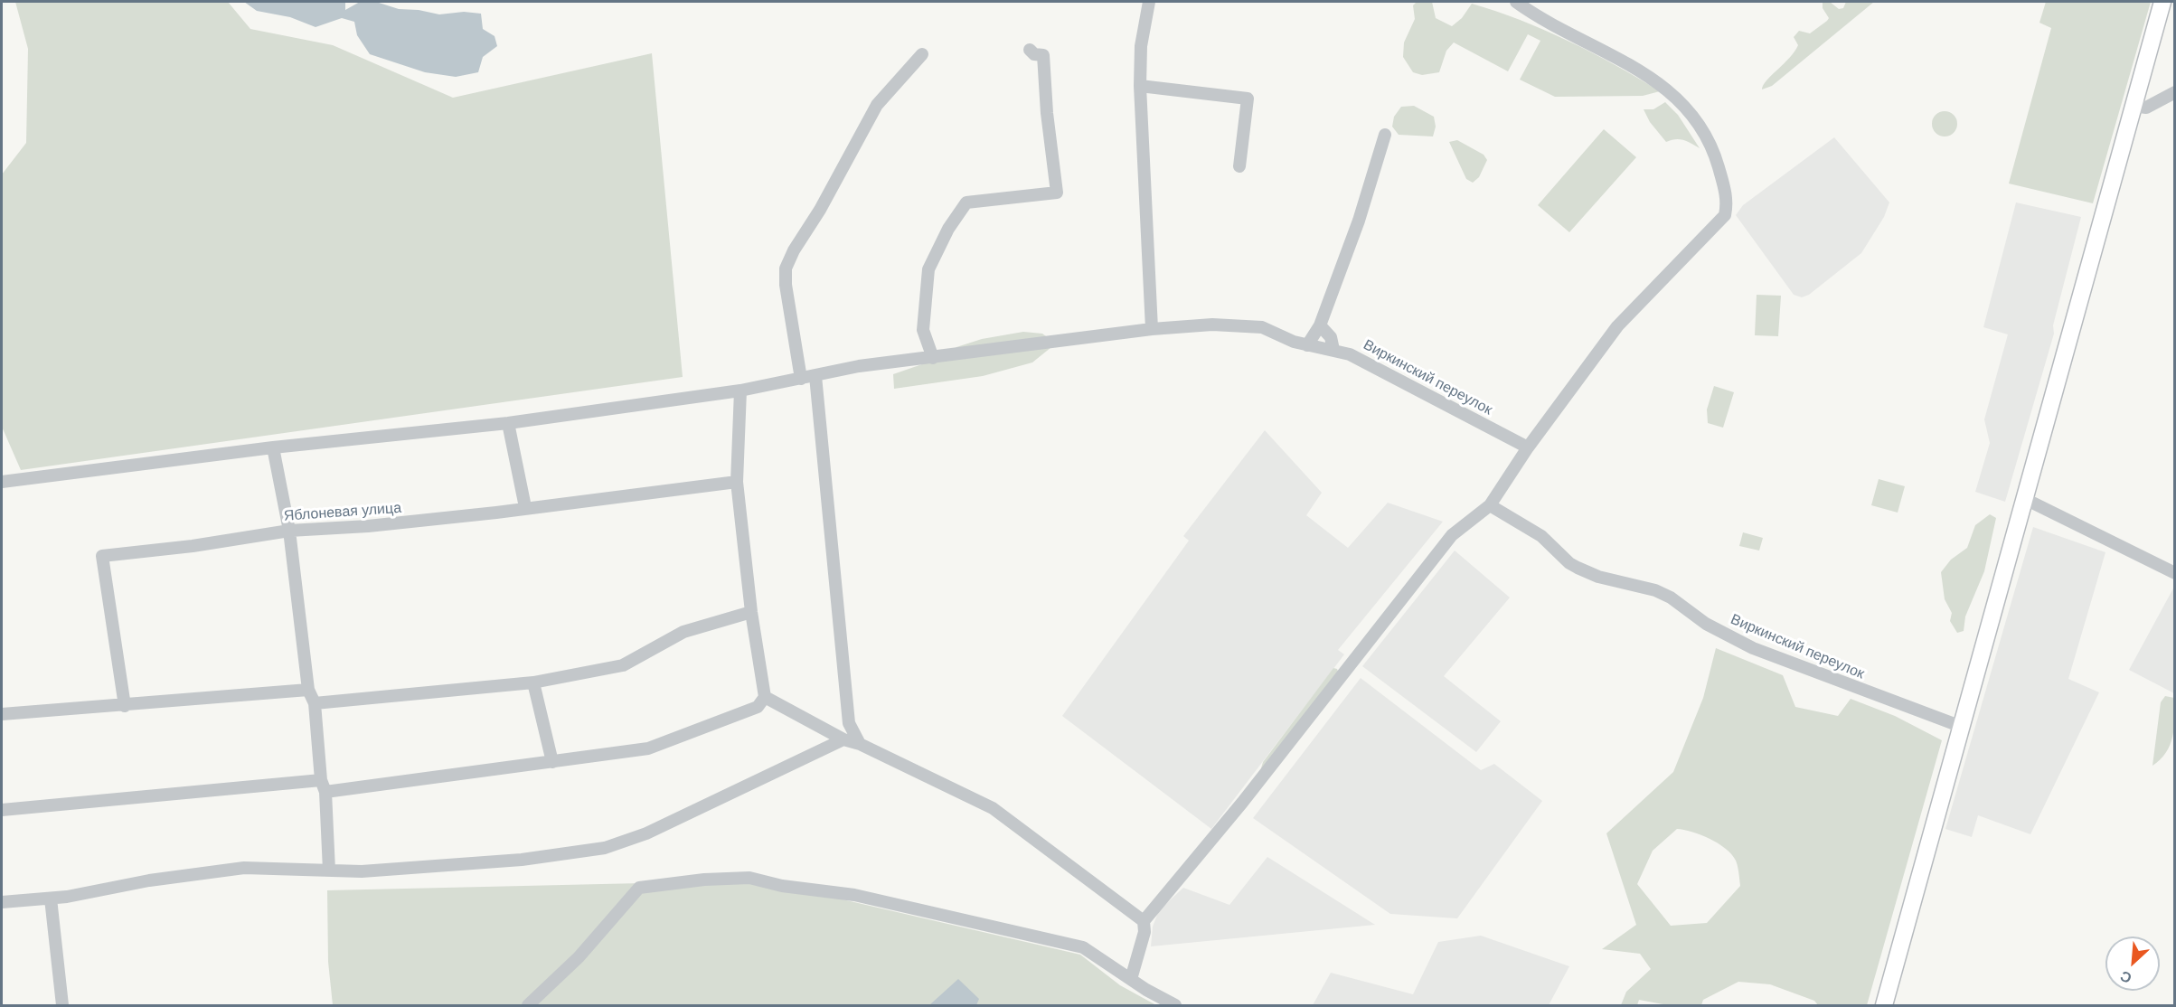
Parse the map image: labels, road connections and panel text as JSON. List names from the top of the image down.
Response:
{
  "streets": {
    "street": ["Виркинский переулок", "Яблоневая улица"]
  },
  "north": "bottom left"
}
